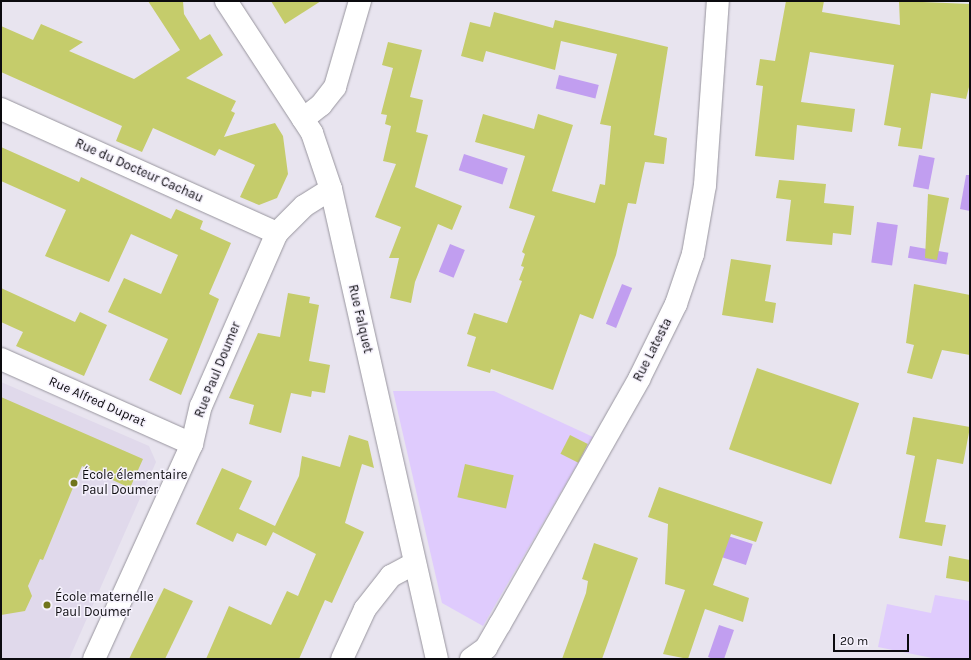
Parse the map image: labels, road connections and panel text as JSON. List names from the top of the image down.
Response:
{
  "streets": {
    "street": [
      "Rue du Docteur Cachau",
      "Rue Falquet",
      "Rue Latesta",
      "Rue Paul Doumer",
      "Rue Alfred Duprat"
    ]
  },
  "crossings": [
    ["Rue du Docteur Cachau", "Rue Paul Doumer"],
    ["Rue Falquet", "Rue Paul Doumer"],
    ["Rue Paul Doumer", "Rue Alfred Duprat"]
  ],
  "places": ["École élementaire Paul Doumer", "École maternelle Paul Doumer"],
  "scale_bar": "20 m"
}
